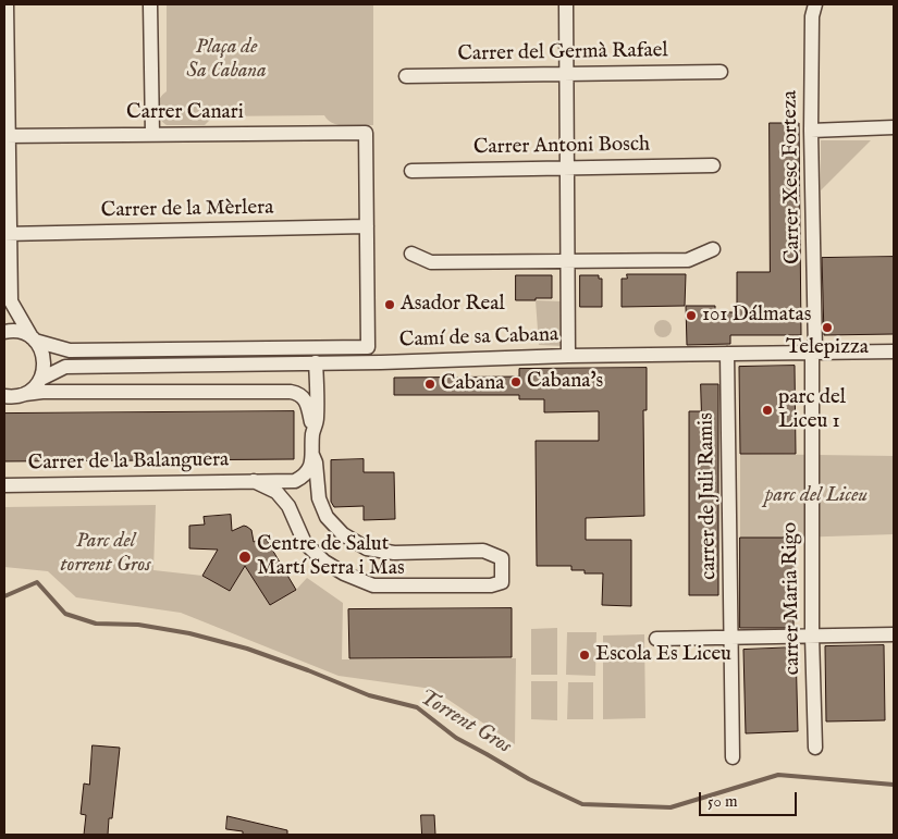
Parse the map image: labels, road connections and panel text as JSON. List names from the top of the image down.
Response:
{
  "streets": {
    "street": [
      "Carrer del Germà Rafael",
      "Carrer Canari",
      "Carrer Antoni Bosch",
      "Carrer Xesc Forteza",
      "Carrer de la Mèrlera",
      "Camí de sa Cabana",
      "Carrer de la Balanguera",
      "carrer de Juli Ramis",
      "carrer Maria Rigo"
    ]
  },
  "crossings": [
    ["Carrer Canari", "Carrer de la Mèrlera"],
    ["Carrer Xesc Forteza", "Camí de sa Cabana"],
    ["Carrer Xesc Forteza", "carrer Maria Rigo"],
    ["Camí de sa Cabana", "carrer de Juli Ramis"],
    ["Camí de sa Cabana", "carrer Maria Rigo"]
  ],
  "water": ["Torrent Gros"],
  "parks": ["Plaça de Sa Cabana", "parc del Liceu", "Parc del torrent Gros"],
  "places": [
    "Asador Real",
    "101 Dálmatas",
    "Telepizza",
    "Cabana's",
    "Cabana",
    "parc del Liceu 1",
    "Centre de Salut Martí Serra i Mas",
    "Escola Es Liceu"
  ],
  "scale_bar": "50 m"
}
